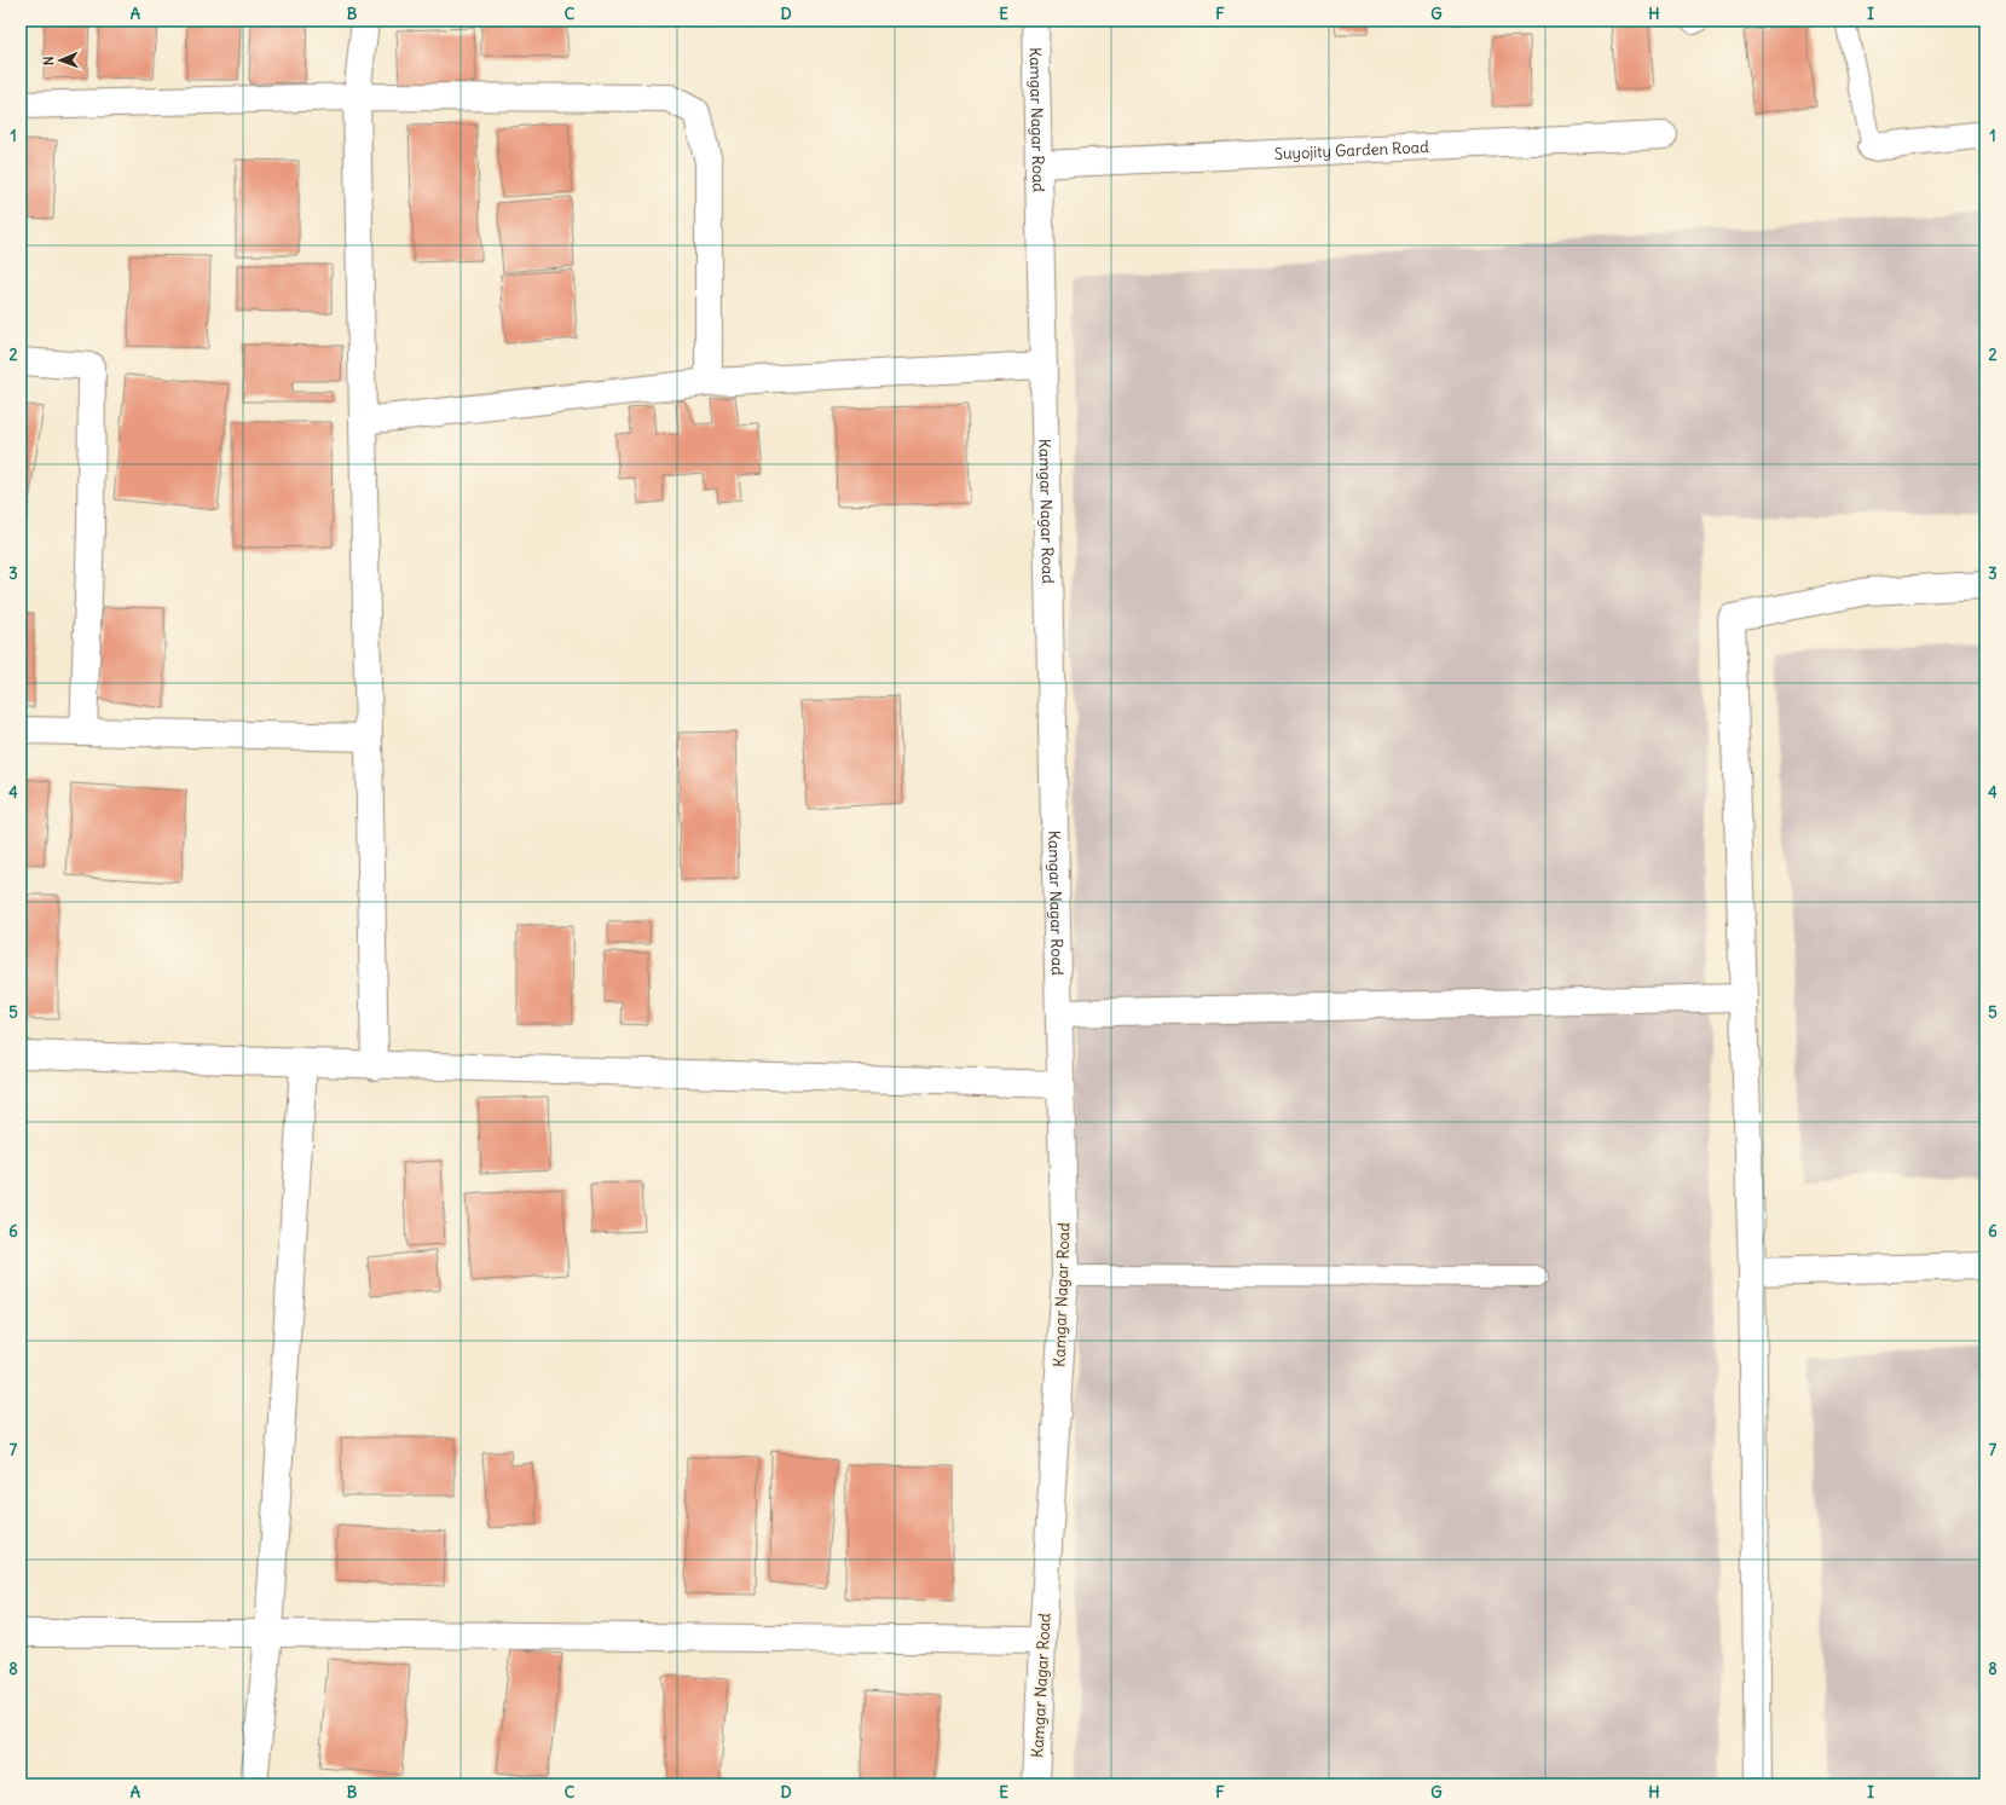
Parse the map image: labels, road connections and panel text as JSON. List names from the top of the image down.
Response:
{
  "streets": {
    "street": ["Kamgar Nagar Road", "Suyojity Garden Road"]
  },
  "crossings": [
    ["Kamgar Nagar Road", "Suyojity Garden Road"]
  ],
  "north": "left",
  "grid": {
    "columns": [
      "A",
      "B",
      "C",
      "D",
      "E",
      "F",
      "G",
      "H",
      "I"
    ],
    "rows": [
      "1",
      "2",
      "3",
      "4",
      "5",
      "6",
      "7",
      "8"
    ]
  }
}
